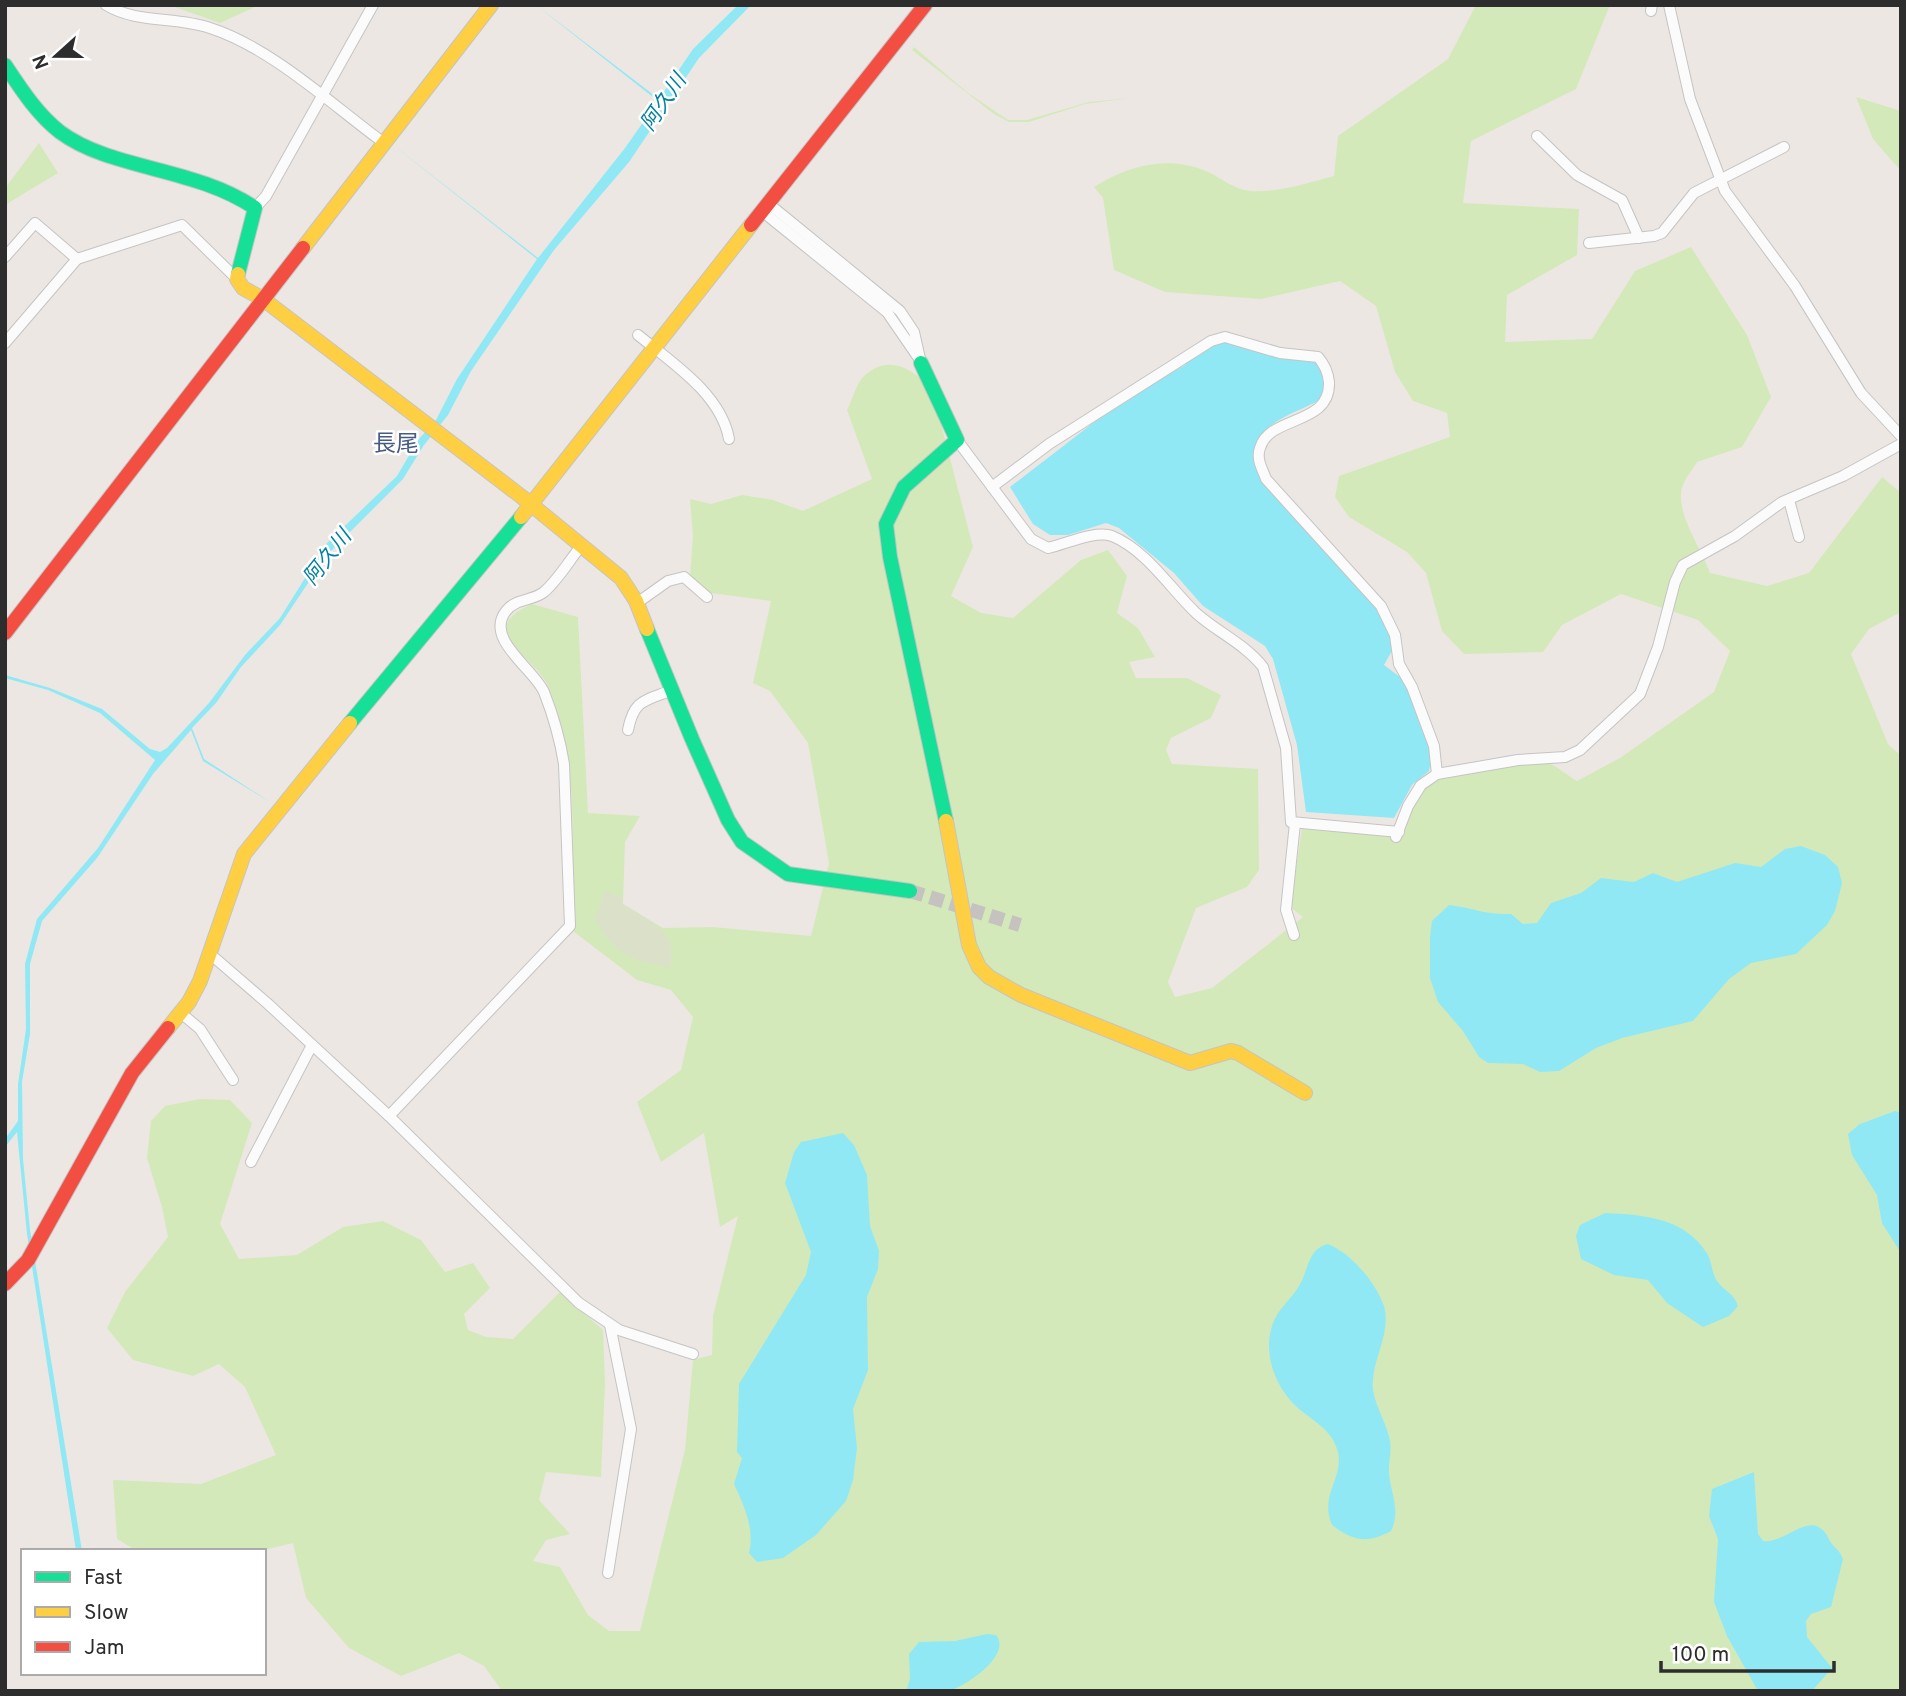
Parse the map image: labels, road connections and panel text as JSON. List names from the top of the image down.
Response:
{
  "districts": ["長尾"],
  "water": ["阿久川"],
  "legend": ["Fast", "Slow", "Jam"],
  "scale_bar": "100 m",
  "north": "left"
}
